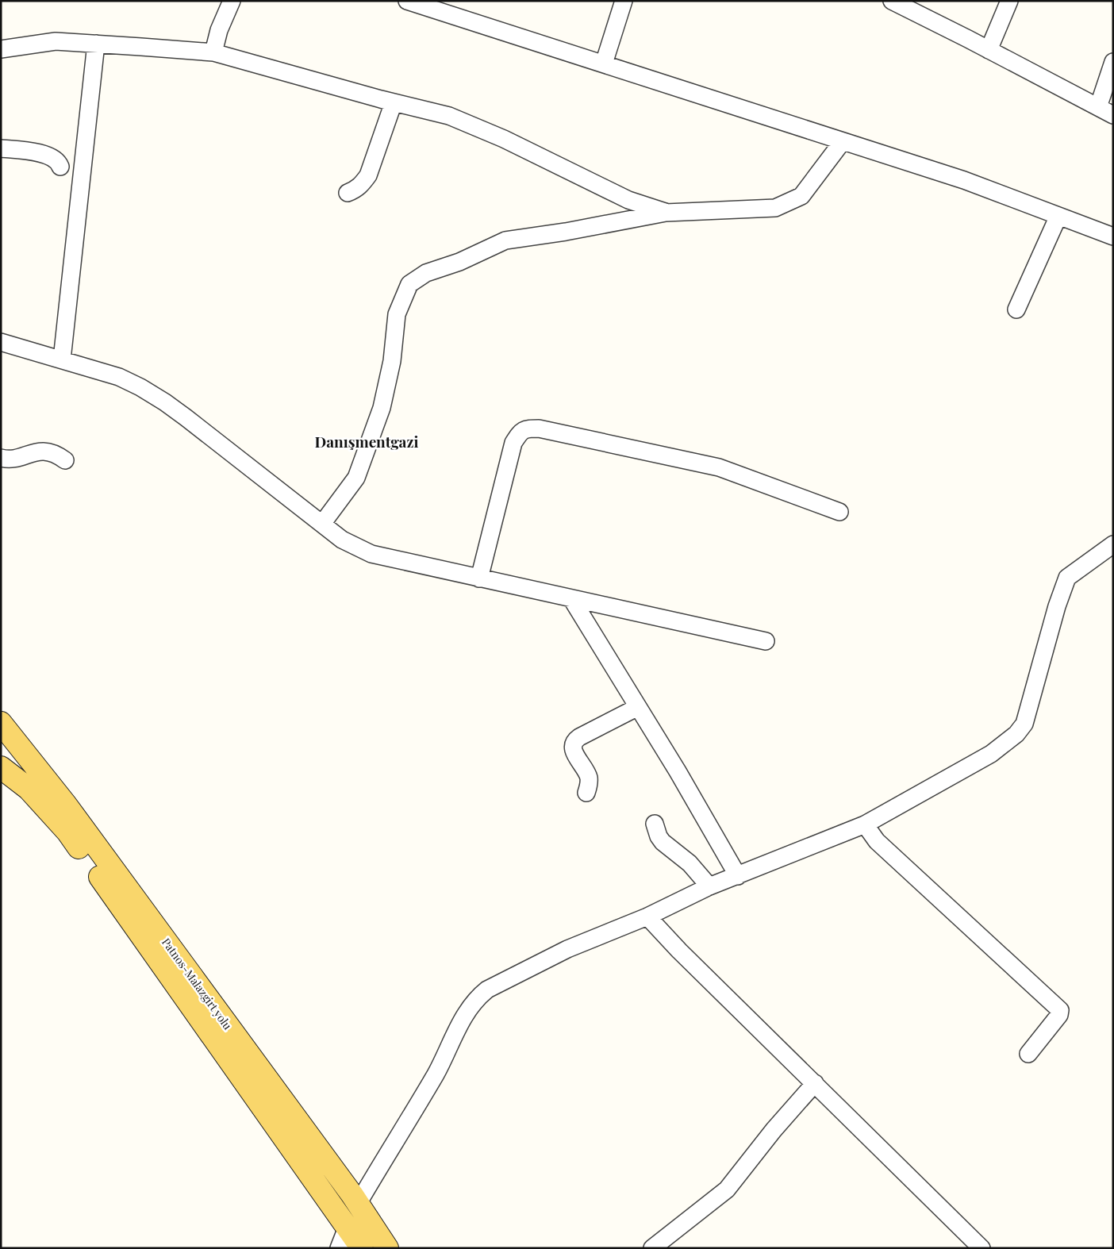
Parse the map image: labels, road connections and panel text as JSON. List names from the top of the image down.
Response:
{
  "streets": {
    "main road": ["Patnos-Malazgirt yolu"]
  },
  "districts": ["Danışmentgazi"]
}
